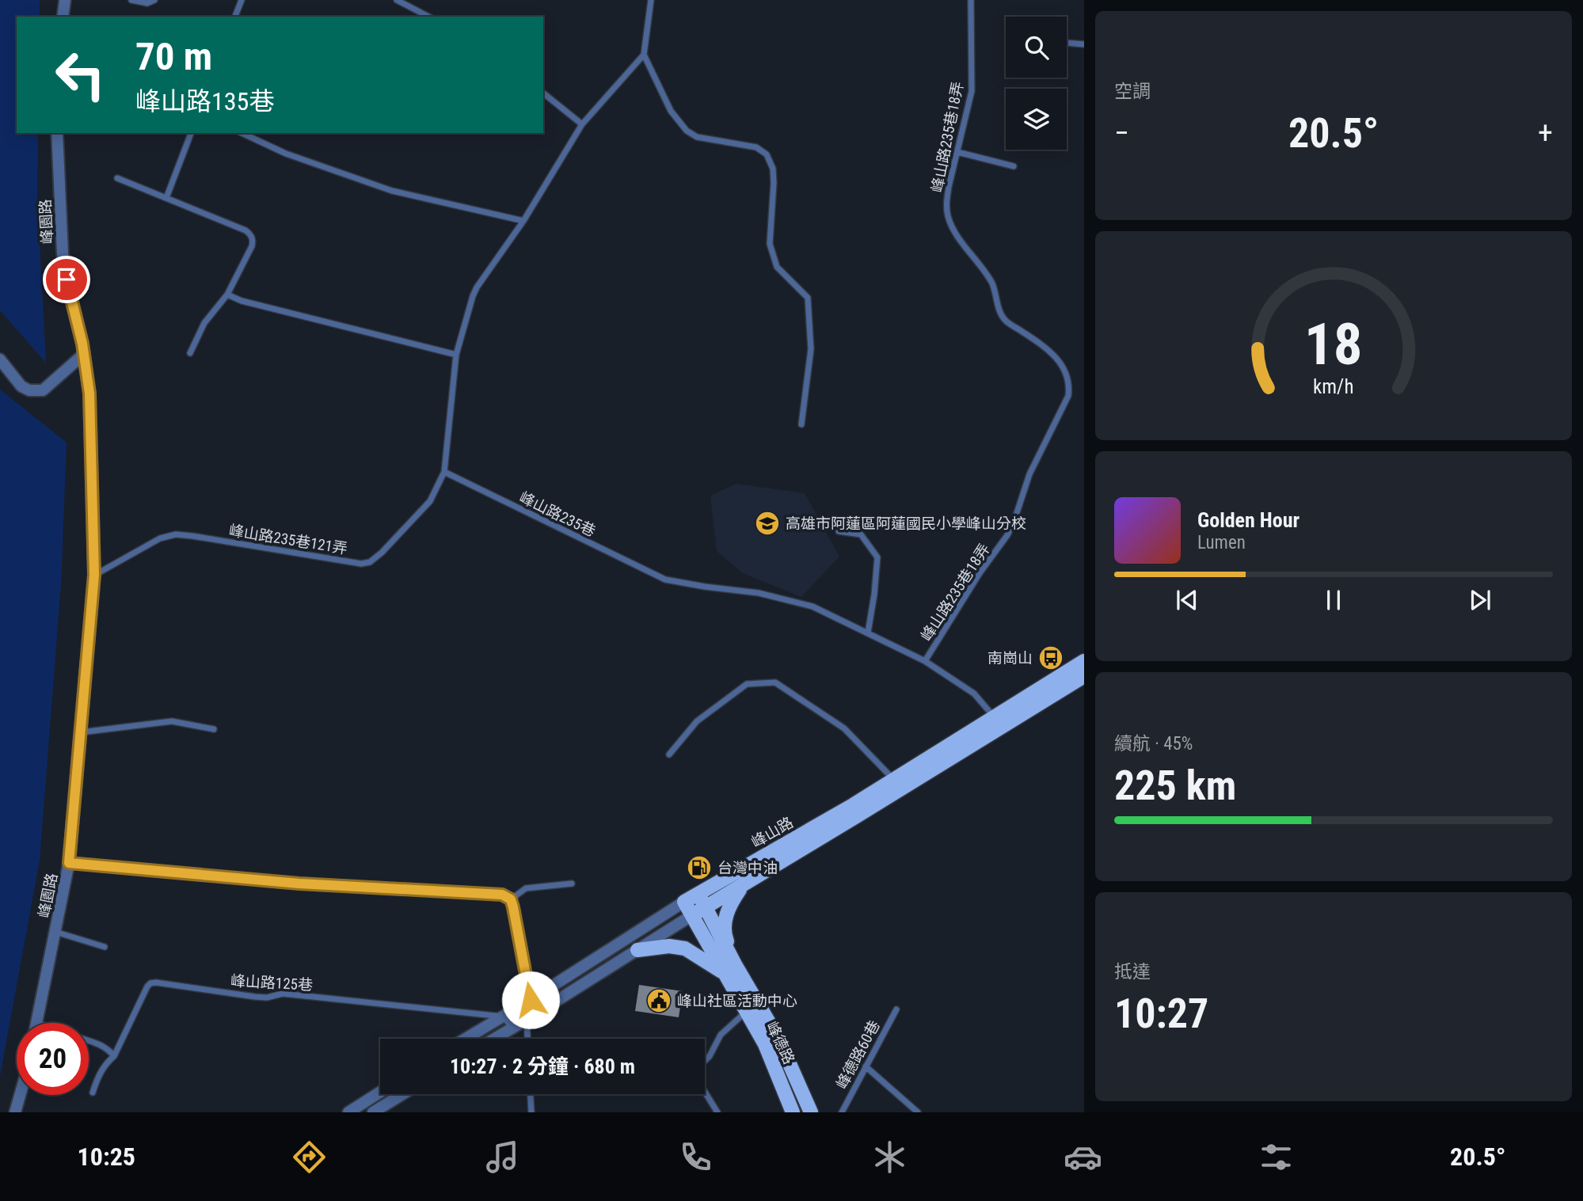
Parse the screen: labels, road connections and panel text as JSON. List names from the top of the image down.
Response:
{
  "streets": {
    "main road": ["峰山路", "峰德路"],
    "street": ["峰園路"],
    "lane": [
      "峰山路235巷18弄",
      "峰山路235巷",
      "峰山路235巷121弄",
      "峰山路125巷",
      "峰德路60巷"
    ]
  },
  "crossings": [
    ["峰山路235巷18弄", "峰山路235巷"],
    ["峰園路", "峰山路235巷121弄"],
    ["峰山路235巷", "峰山路235巷121弄"],
    ["峰山路235巷", "峰山路"],
    ["峰山路", "峰山路125巷"],
    ["峰山路", "峰德路"]
  ],
  "places": {
    "school or university": ["高雄市阿蓮區阿蓮國民小學峰山分校"],
    "bus stop": ["南崗山"],
    "fuel station": ["台灣中油"],
    "public building": ["峰山社區活動中心"]
  },
  "page": {
    "tile": [
      "空調",
      ["續航 · 45%", "225 km"],
      ["抵達", "10:27"]
    ],
    "turn": ["70 m", "峰山路135巷"],
    "heat": ["−", "20.5°", "+"],
    "song": ["Golden Hour", "Lumen"],
    "limit": "20",
    "trip": "10:27 · 2 分鐘 · 680 m",
    "tabs": ["10:25", "20.5°"],
    "gauge": ["18", "km/h"]
  }
}
